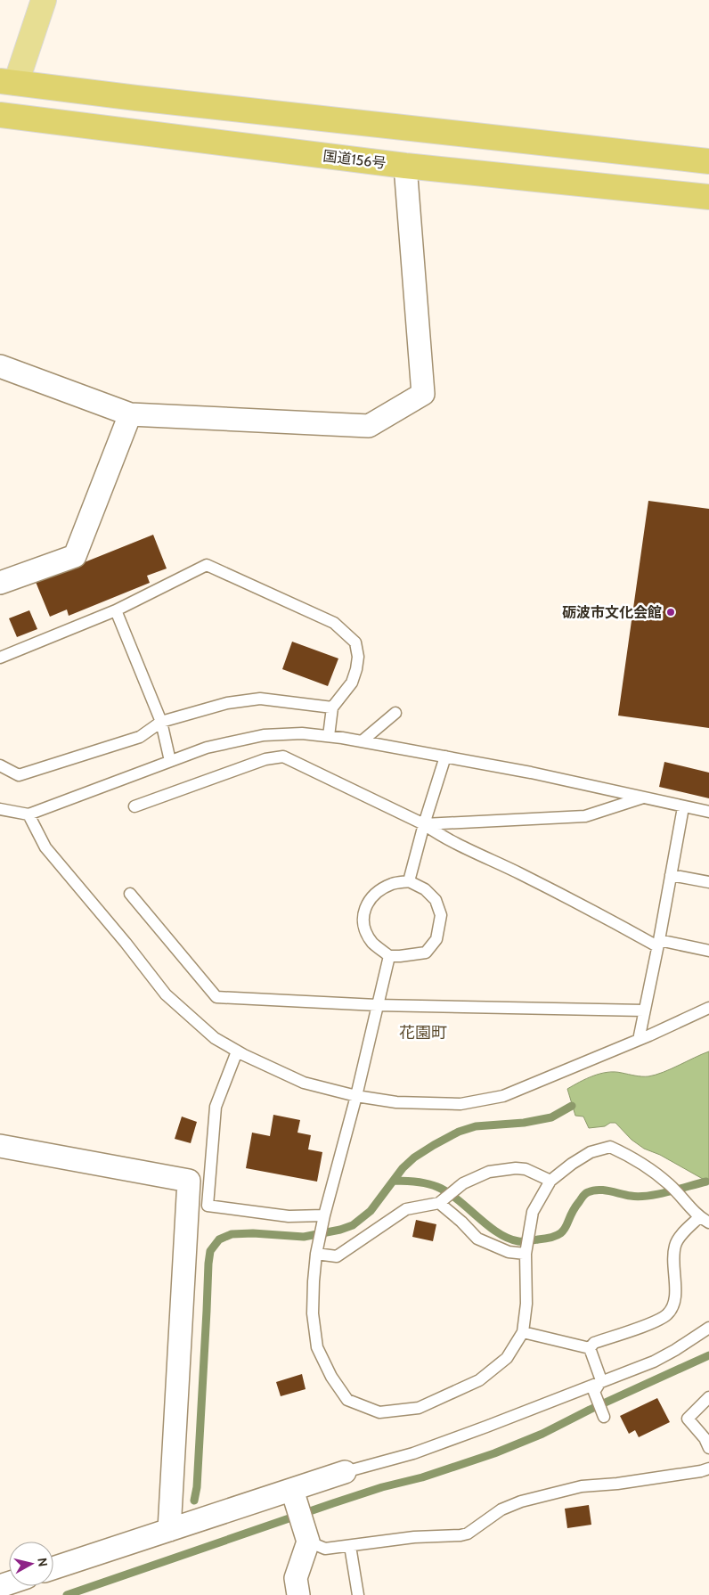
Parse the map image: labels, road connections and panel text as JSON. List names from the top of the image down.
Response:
{
  "streets": {
    "highway": ["国道156号"]
  },
  "districts": ["花園町"],
  "places": ["砺波市文化会館"],
  "north": "right"
}
